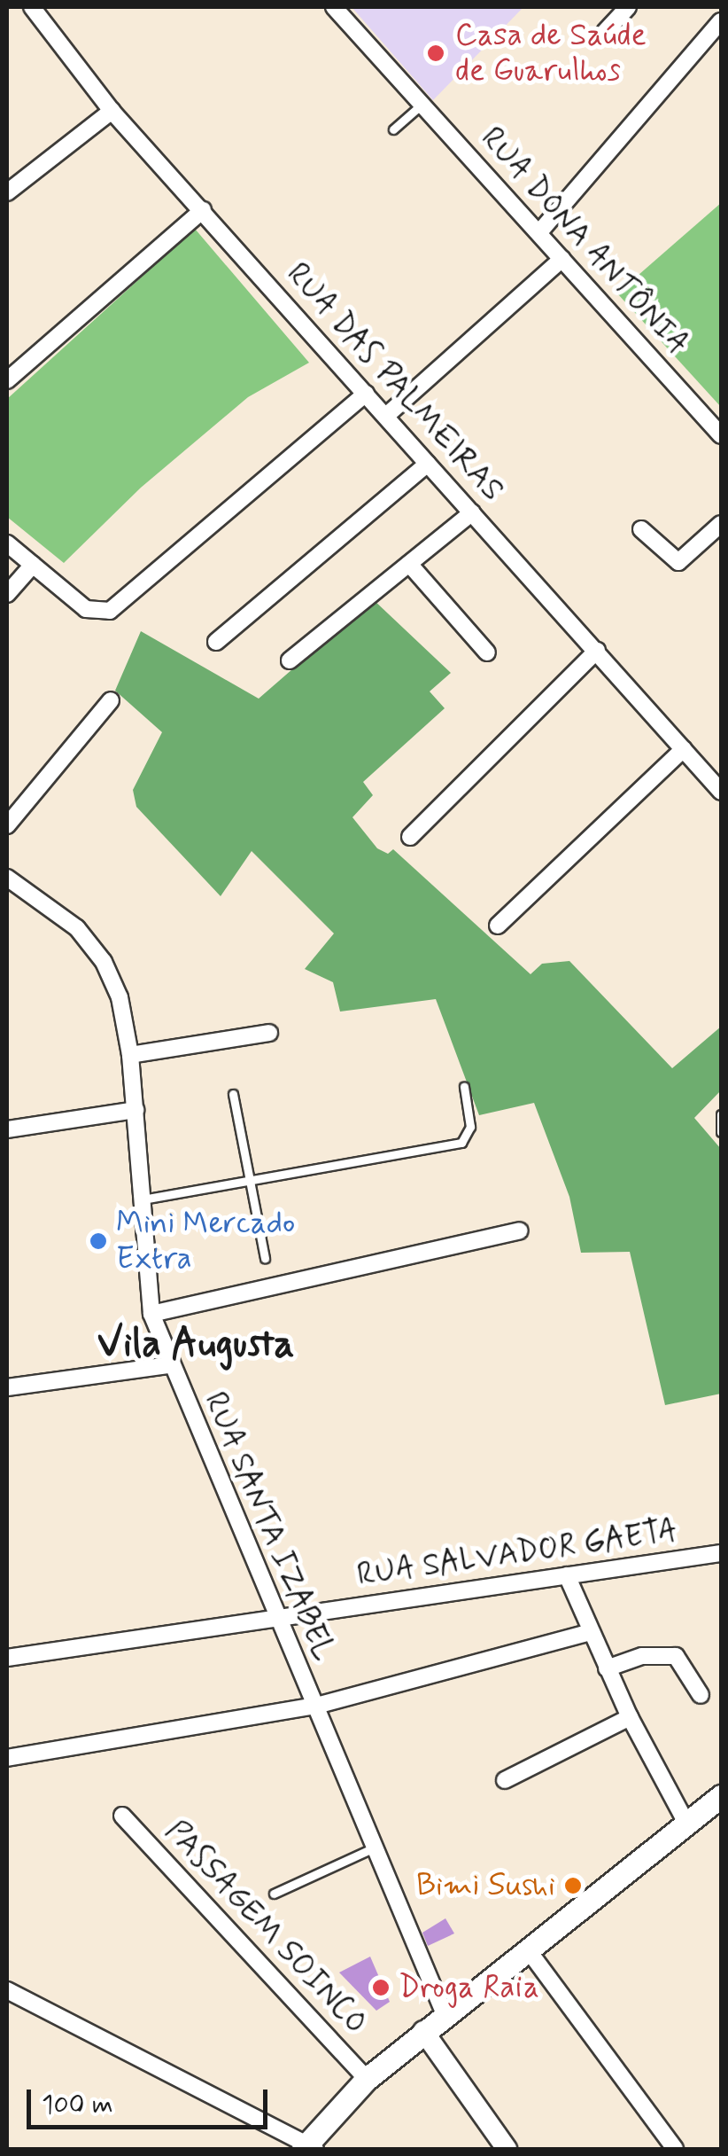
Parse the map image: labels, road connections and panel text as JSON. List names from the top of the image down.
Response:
{
  "streets": {
    "street": [
      "RUA DONA ANTÔNIA",
      "RUA DAS PALMEIRAS",
      "RUA SANTA IZABEL",
      "RUA SALVADOR GAETA",
      "PASSAGEM SOINCO"
    ]
  },
  "crossings": [
    ["RUA SANTA IZABEL", "RUA SALVADOR GAETA"]
  ],
  "districts": ["Vila Augusta"],
  "places": [
    "Casa de Saúde de Guarulhos",
    "Mini Mercado Extra",
    "Bimi Sushi",
    "Droga Raia"
  ],
  "scale_bar": "100 m"
}
